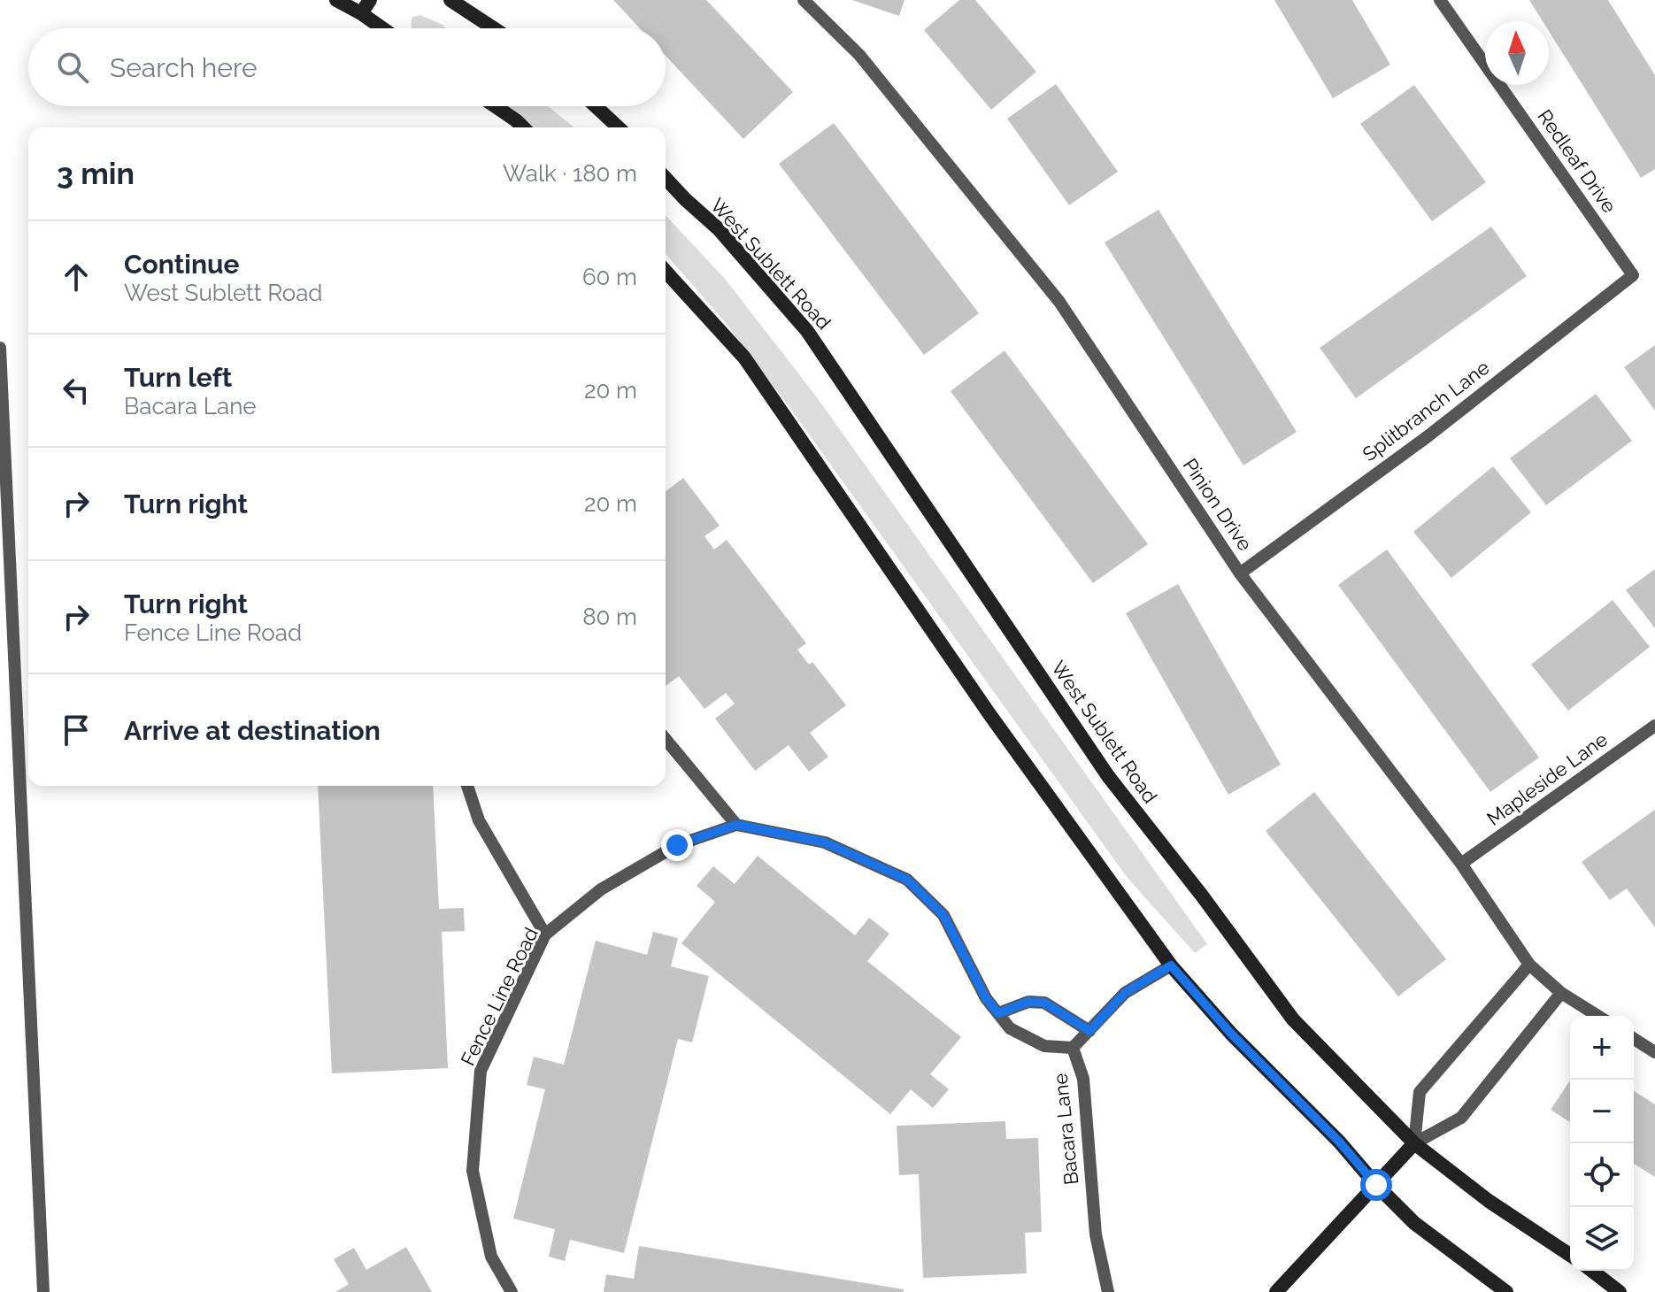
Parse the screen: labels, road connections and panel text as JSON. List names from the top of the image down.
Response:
{
  "streets": {
    "main road": ["West Sublett Road"],
    "lane": [
      "Redleaf Drive",
      "Splitbranch Lane",
      "Pinion Drive",
      "Mapleside Lane",
      "Fence Line Road",
      "Bacara Lane"
    ]
  },
  "crossings": [
    ["Redleaf Drive", "Splitbranch Lane"],
    ["Splitbranch Lane", "Pinion Drive"],
    ["Pinion Drive", "Mapleside Lane"]
  ],
  "north": "top",
  "page": {
    "search": "Search here",
    "heading": ["3 min", "Walk · 180 m"],
    "list": [
      ["Continue", "West Sublett Road", "60 m"],
      ["Turn left", "Bacara Lane", "20 m"],
      ["Turn right", "20 m"],
      ["Turn right", "Fence Line Road", "80 m"],
      "Arrive at destination"
    ],
    "map_buttons": ["+", "−"]
  }
}
